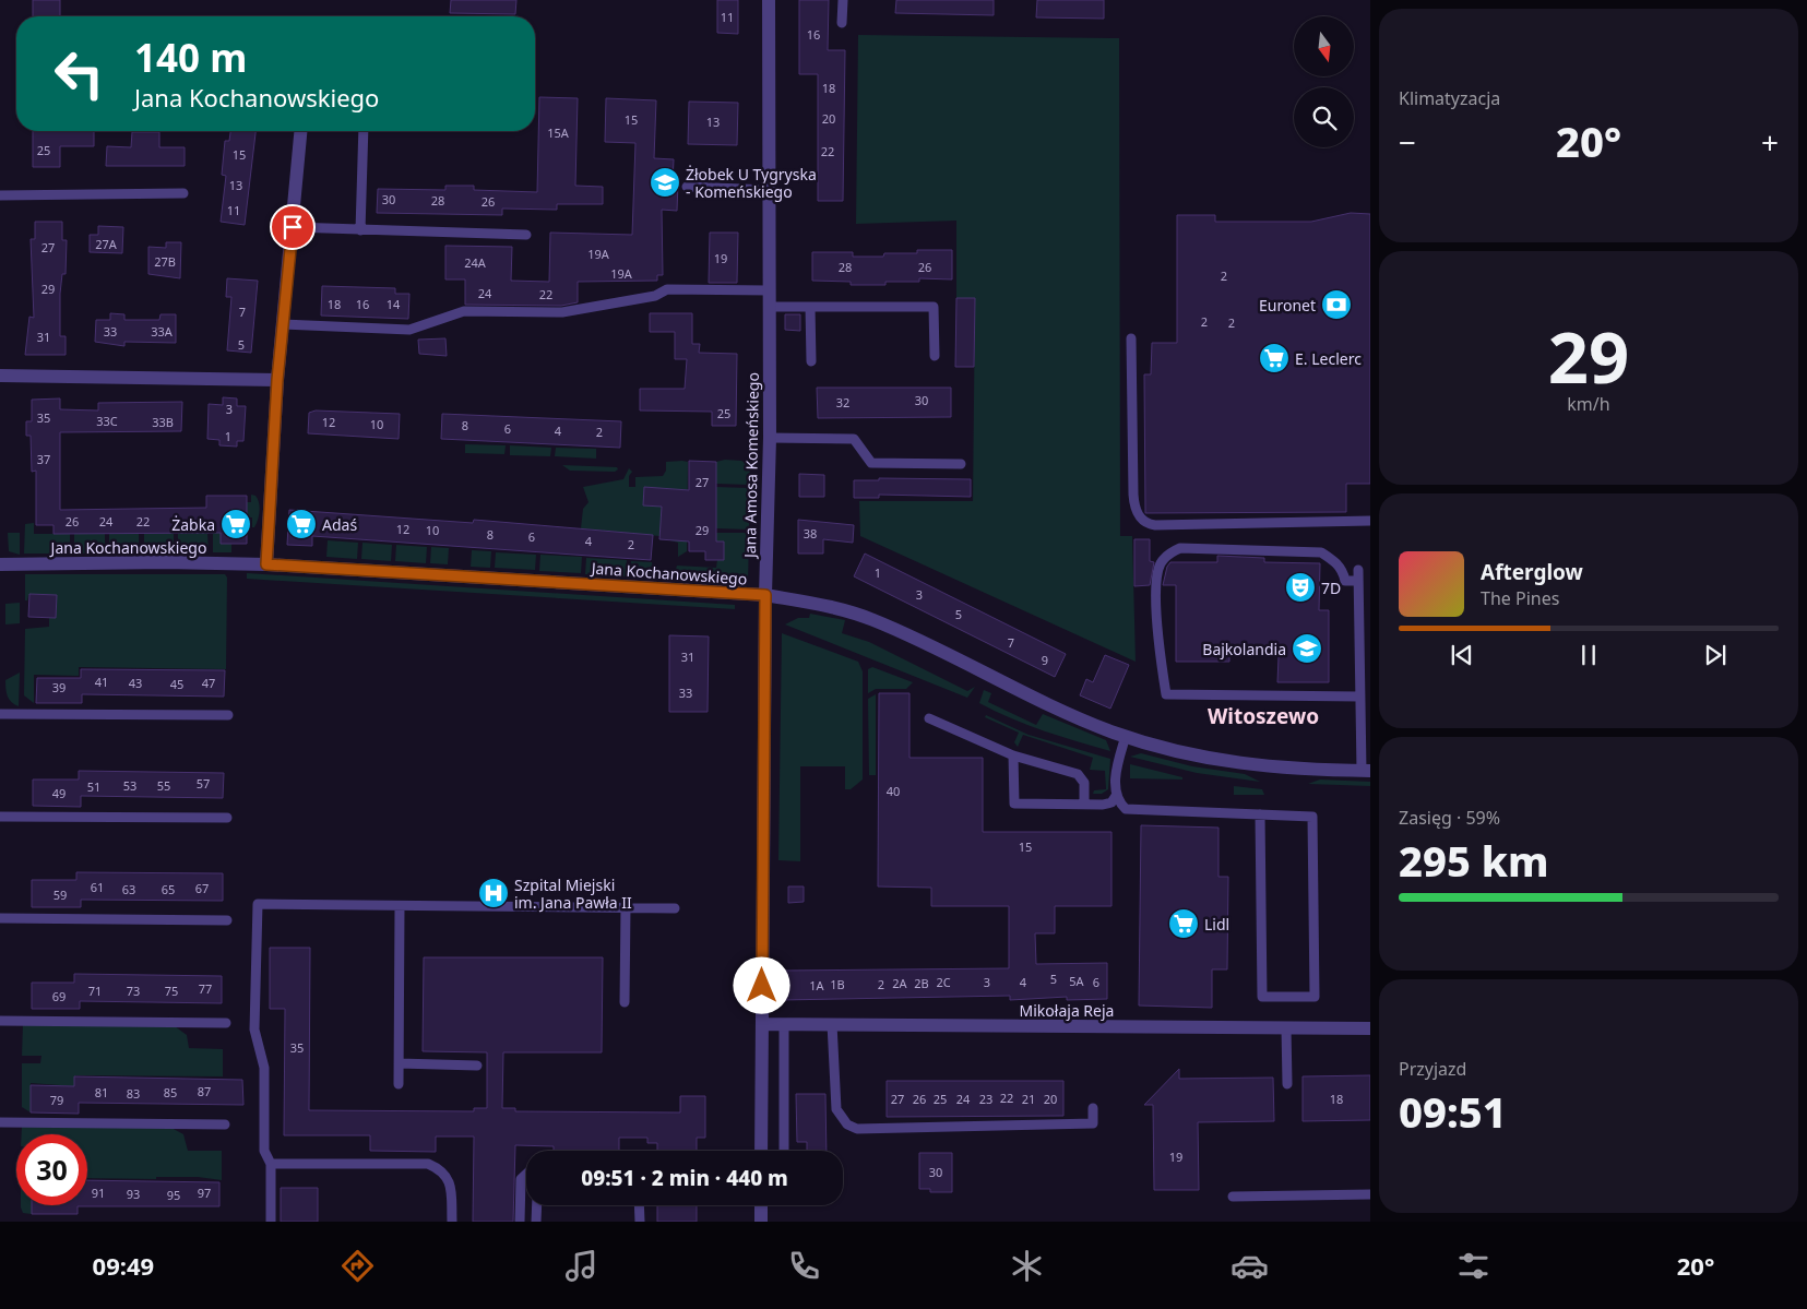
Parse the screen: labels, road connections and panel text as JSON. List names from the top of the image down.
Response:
{
  "streets": {
    "street": ["Jana Amosa Komeńskiego", "Jana Kochanowskiego", "Mikołaja Reja"]
  },
  "crossings": [
    ["Jana Amosa Komeńskiego", "Jana Kochanowskiego"],
    ["Jana Amosa Komeńskiego", "Mikołaja Reja"]
  ],
  "districts": ["Witoszewo"],
  "places": {
    "school or university": ["Żłobek U Tygryska - Komeńskiego", "Bajkolandia"],
    "bank": ["Euronet"],
    "supermarket": [
      "E. Leclerc",
      "Żabka",
      "Adaś",
      "Lidl"
    ],
    "theatre": ["7D"],
    "hospital": ["Szpital Miejski im. Jana Pawła II"]
  },
  "house_numbers": [
    "11",
    "16",
    "18",
    "20",
    "15",
    "13",
    "15A",
    "25",
    "22",
    "15",
    "13",
    "30",
    "28",
    "26",
    "11",
    "27A",
    "27",
    "19A",
    "19",
    "27B",
    "24A",
    "28",
    "26",
    "19A",
    "2",
    "29",
    "24",
    "22",
    "18",
    "16",
    "14",
    "7",
    "2",
    "2",
    "33",
    "33A",
    "31",
    "5",
    "30",
    "32",
    "3",
    "25",
    "35",
    "33C",
    "33B",
    "12",
    "10",
    "8",
    "6",
    "4",
    "2",
    "1",
    "37",
    "27",
    "26",
    "24",
    "22",
    "12",
    "10",
    "29",
    "38",
    "8",
    "6",
    "4",
    "2",
    "1",
    "3",
    "5",
    "7",
    "31",
    "9",
    "41",
    "43",
    "47",
    "45",
    "39",
    "33",
    "57",
    "53",
    "55",
    "51",
    "40",
    "49",
    "15",
    "61",
    "67",
    "63",
    "65",
    "59",
    "5",
    "5A",
    "2C",
    "3",
    "4",
    "6",
    "2A",
    "2B",
    "1B",
    "2",
    "1A",
    "77",
    "71",
    "73",
    "75",
    "69",
    "35",
    "87",
    "81",
    "85",
    "83",
    "22",
    "27",
    "26",
    "25",
    "24",
    "23",
    "21",
    "20",
    "18",
    "79",
    "19",
    "30",
    "91",
    "97",
    "93",
    "95"
  ],
  "north": "bottom",
  "page": {
    "tile": [
      "Klimatyzacja",
      ["29", "km/h"],
      ["Zasięg · 59%", "295 km"],
      ["Przyjazd", "09:51"]
    ],
    "turn": ["140 m", "Jana Kochanowskiego"],
    "heat": ["−", "20°", "+"],
    "song": ["Afterglow", "The Pines"],
    "limit": "30",
    "trip": "09:51 · 2 min · 440 m",
    "tabs": ["09:49", "20°"]
  }
}
